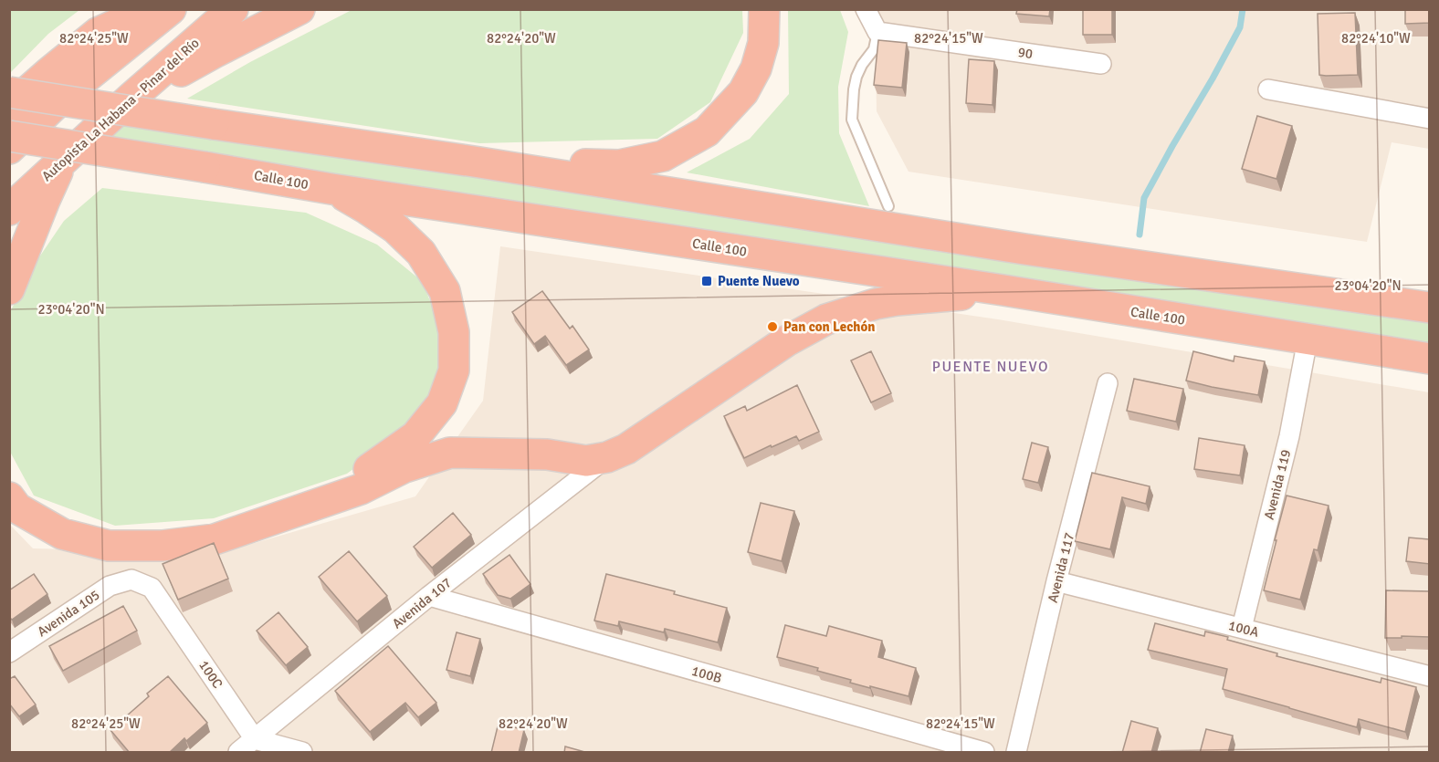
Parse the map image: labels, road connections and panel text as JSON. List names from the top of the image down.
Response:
{
  "streets": {
    "highway": ["Autopista La Habana - Pinar del Río", "Calle 100"],
    "street": [
      "90",
      "Avenida 119",
      "Avenida 117",
      "Avenida 107",
      "Avenida 105",
      "100A",
      "100C",
      "100B"
    ]
  },
  "crossings": [
    ["Calle 100", "Avenida 119"],
    ["Avenida 119", "100A"],
    ["Avenida 117", "100A"],
    ["Avenida 107", "100C"],
    ["Avenida 107", "100B"],
    ["Avenida 105", "100C"]
  ],
  "districts": ["PUENTE NUEVO"],
  "places": {
    "transit": ["Puente Nuevo"],
    "other": ["Pan con Lechón"]
  },
  "coordinates": [
    "82°24'25\"W",
    "82°24'20\"W",
    "82°24'15\"W",
    "82°24'10\"W",
    "23°04'20\"N"
  ]
}
